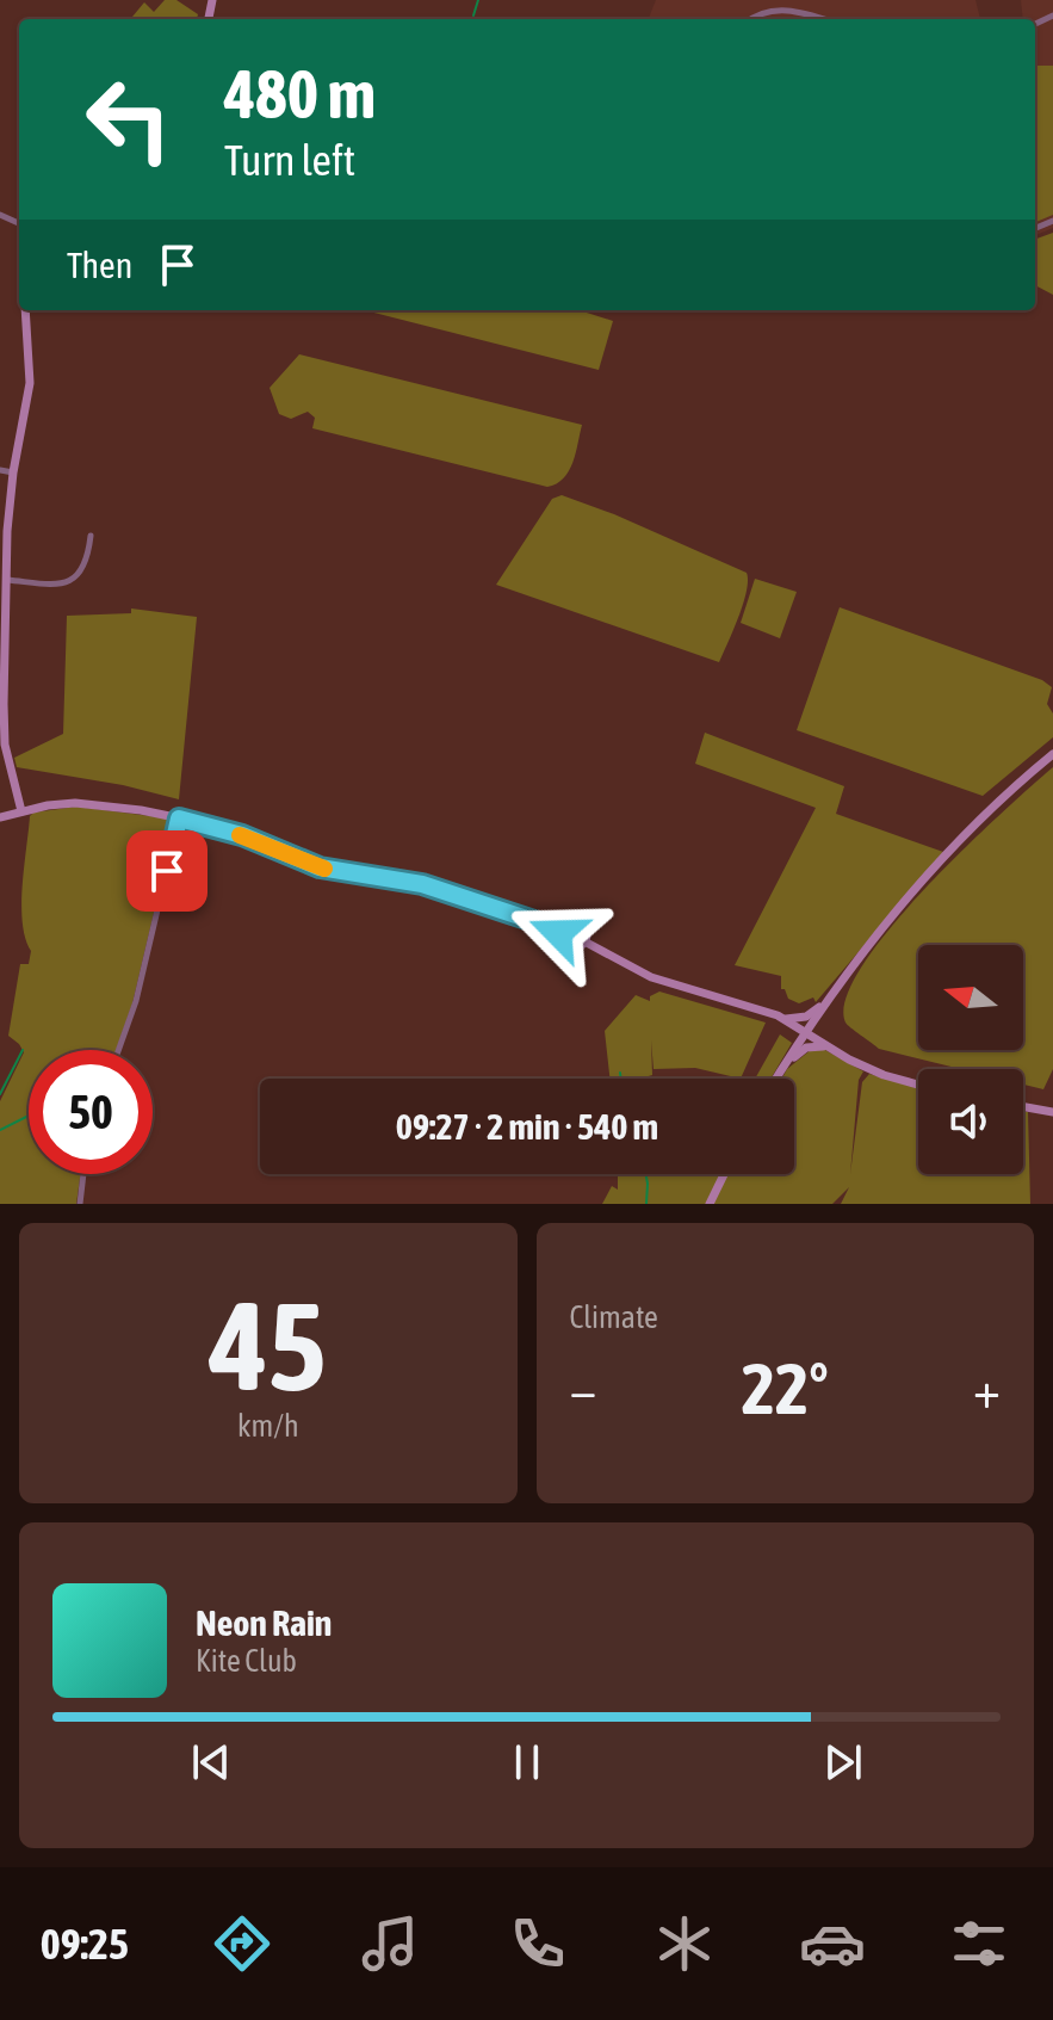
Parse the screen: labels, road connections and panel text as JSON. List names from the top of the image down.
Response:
{
  "north": "left",
  "page": {
    "turn": ["480 m", "Turn left"],
    "then": "Then",
    "limit": "50",
    "trip": "09:27 · 2 min · 540 m",
    "tile": [
      ["45", "km/h"],
      "Climate"
    ],
    "heat": ["−", "22°", "+"],
    "song": ["Neon Rain", "Kite Club"],
    "tabs": "09:25"
  }
}
